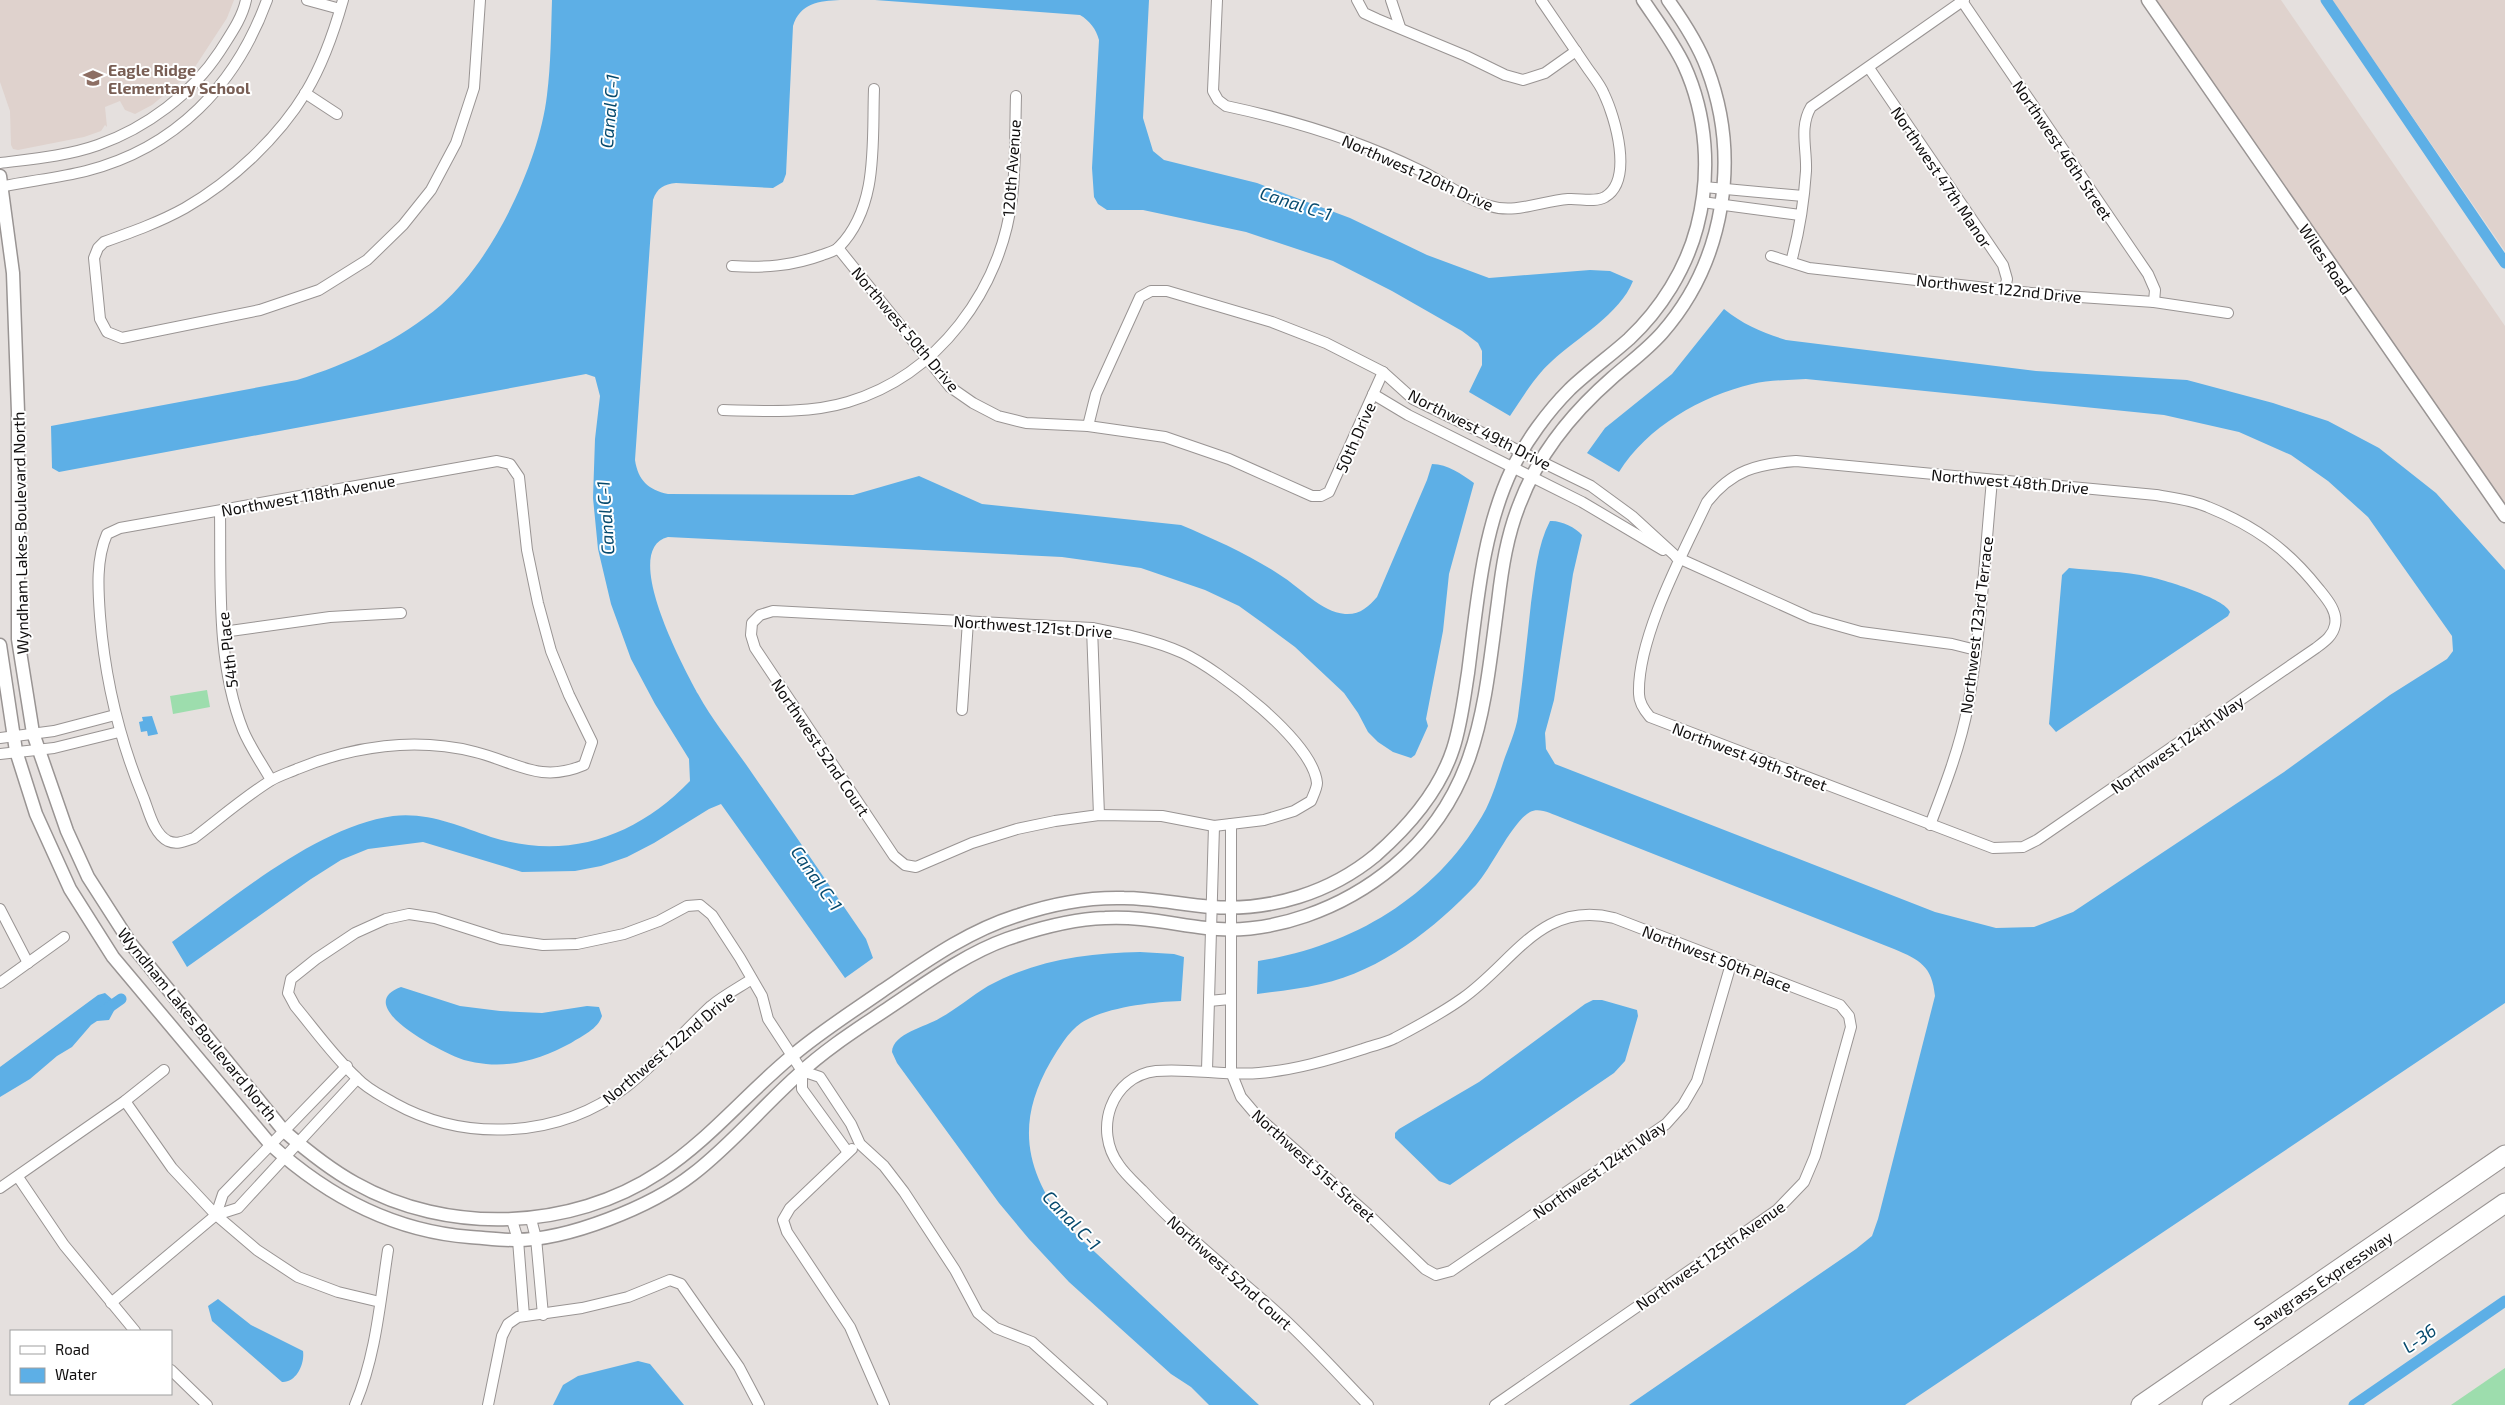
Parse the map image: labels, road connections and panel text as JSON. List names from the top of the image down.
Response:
{
  "streets": {
    "highway": ["Sawgrass Expressway"],
    "street": [
      "Northwest 46th Street",
      "120th Avenue",
      "Northwest 120th Drive",
      "Northwest 47th Manor",
      "Wiles Road",
      "Northwest 122nd Drive",
      "Northwest 50th Drive",
      "Northwest 49th Drive",
      "50th Drive",
      "Northwest 48th Drive",
      "Northwest 118th Avenue",
      "Wyndham Lakes Boulevard North",
      "Northwest 123rd Terrace",
      "Northwest 121st Drive",
      "54th Place",
      "Northwest 124th Way",
      "Northwest 52nd Court",
      "Northwest 49th Street",
      "Northwest 50th Place",
      "Northwest 51st Street",
      "Northwest 125th Avenue"
    ]
  },
  "crossings": [
    ["Northwest 46th Street", "Northwest 122nd Drive"],
    ["120th Avenue", "Northwest 50th Drive"],
    ["Northwest 47th Manor", "Northwest 122nd Drive"],
    ["Northwest 50th Drive", "Northwest 49th Drive"],
    ["Northwest 50th Drive", "50th Drive"],
    ["Northwest 49th Drive", "50th Drive"],
    ["Northwest 49th Drive", "Northwest 48th Drive"],
    ["Northwest 49th Drive", "Wyndham Lakes Boulevard North"],
    ["Northwest 49th Drive", "Northwest 123rd Terrace"],
    ["Northwest 49th Drive", "Northwest 49th Street"],
    ["Northwest 48th Drive", "Northwest 123rd Terrace"],
    ["Northwest 48th Drive", "Northwest 124th Way"],
    ["Northwest 48th Drive", "Northwest 49th Street"],
    ["Northwest 118th Avenue", "54th Place"],
    ["Wyndham Lakes Boulevard North", "Northwest 51st Street"],
    ["Northwest 123rd Terrace", "Northwest 49th Street"],
    ["Northwest 121st Drive", "Northwest 52nd Court"],
    ["Northwest 121st Drive", "Northwest 51st Street"],
    ["Northwest 124th Way", "Northwest 49th Street"],
    ["Northwest 124th Way", "Northwest 50th Place"],
    ["Northwest 124th Way", "Northwest 51st Street"],
    ["Northwest 52nd Court", "Northwest 50th Place"],
    ["Northwest 50th Place", "Northwest 51st Street"],
    ["Northwest 50th Place", "Northwest 125th Avenue"]
  ],
  "water": ["Canal C-1", "L-36"],
  "places": {
    "school or university": ["Eagle Ridge Elementary School"]
  },
  "legend": ["Road", "Water"]
}
